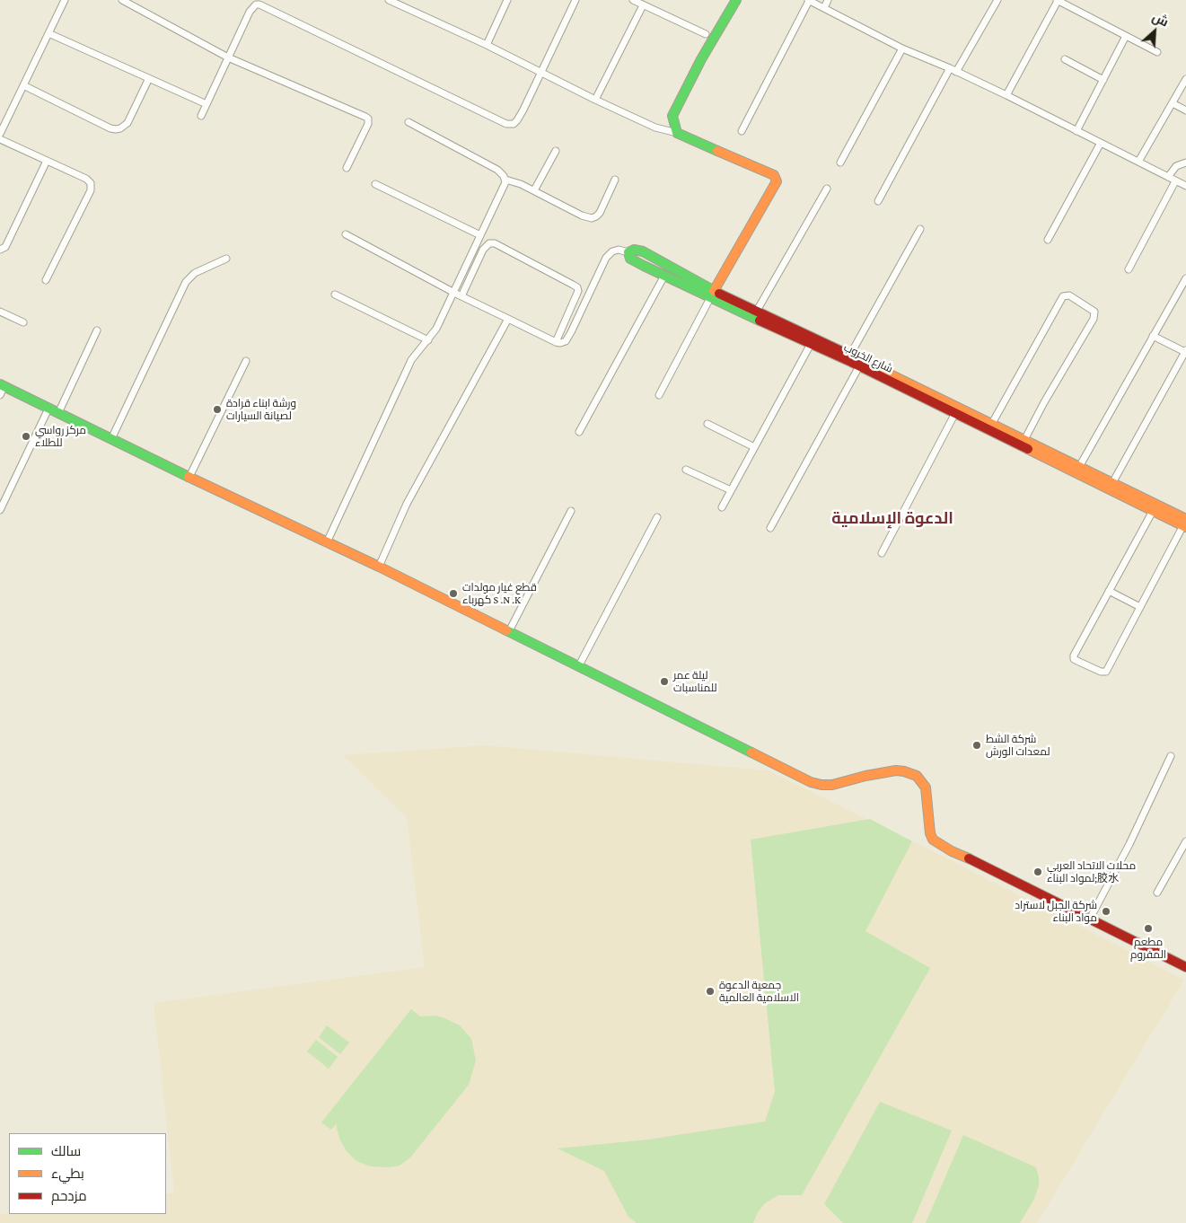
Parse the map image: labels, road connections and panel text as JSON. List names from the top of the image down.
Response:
{
  "streets": {
    "main road": ["شارع الخروب"]
  },
  "districts": ["الدعوة الإسلامية"],
  "places": [
    "ورشة ابناء قرادة لصيانة السيارات",
    "مركز رواسي للطلاء",
    "قطع غيار مولدات كهرباء S .N .K",
    "ليلة عمر للمناسبات",
    "شركة الشط لمعدات الورش",
    "محلات الاتحاد العربي لمواد البناء;胶水",
    "شركة الجبل لاستراد مواد البناء",
    "مطعم المفروم",
    "جمعية الدعوة الاسلامية العالمية"
  ],
  "legend": ["سالك", "بطيء", "مزدحم"],
  "north": "top right"
}
